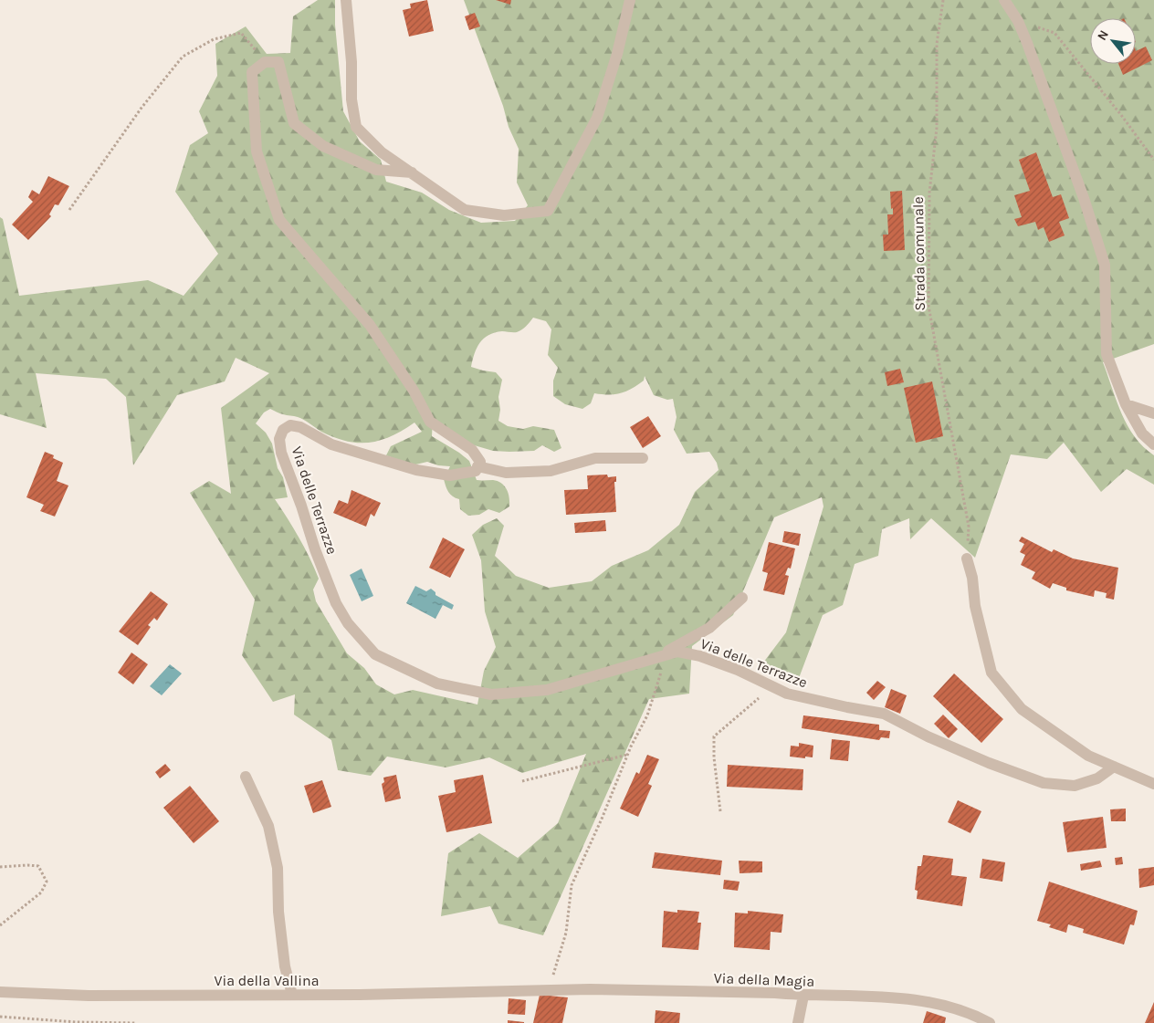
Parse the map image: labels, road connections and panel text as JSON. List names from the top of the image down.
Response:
{
  "streets": {
    "street": ["Via delle Terrazze", "Via della Magia", "Via della Vallina"],
    "path": ["Strada comunale"]
  },
  "crossings": [
    ["Via della Magia", "Via della Vallina"]
  ],
  "north": "top left"
}
